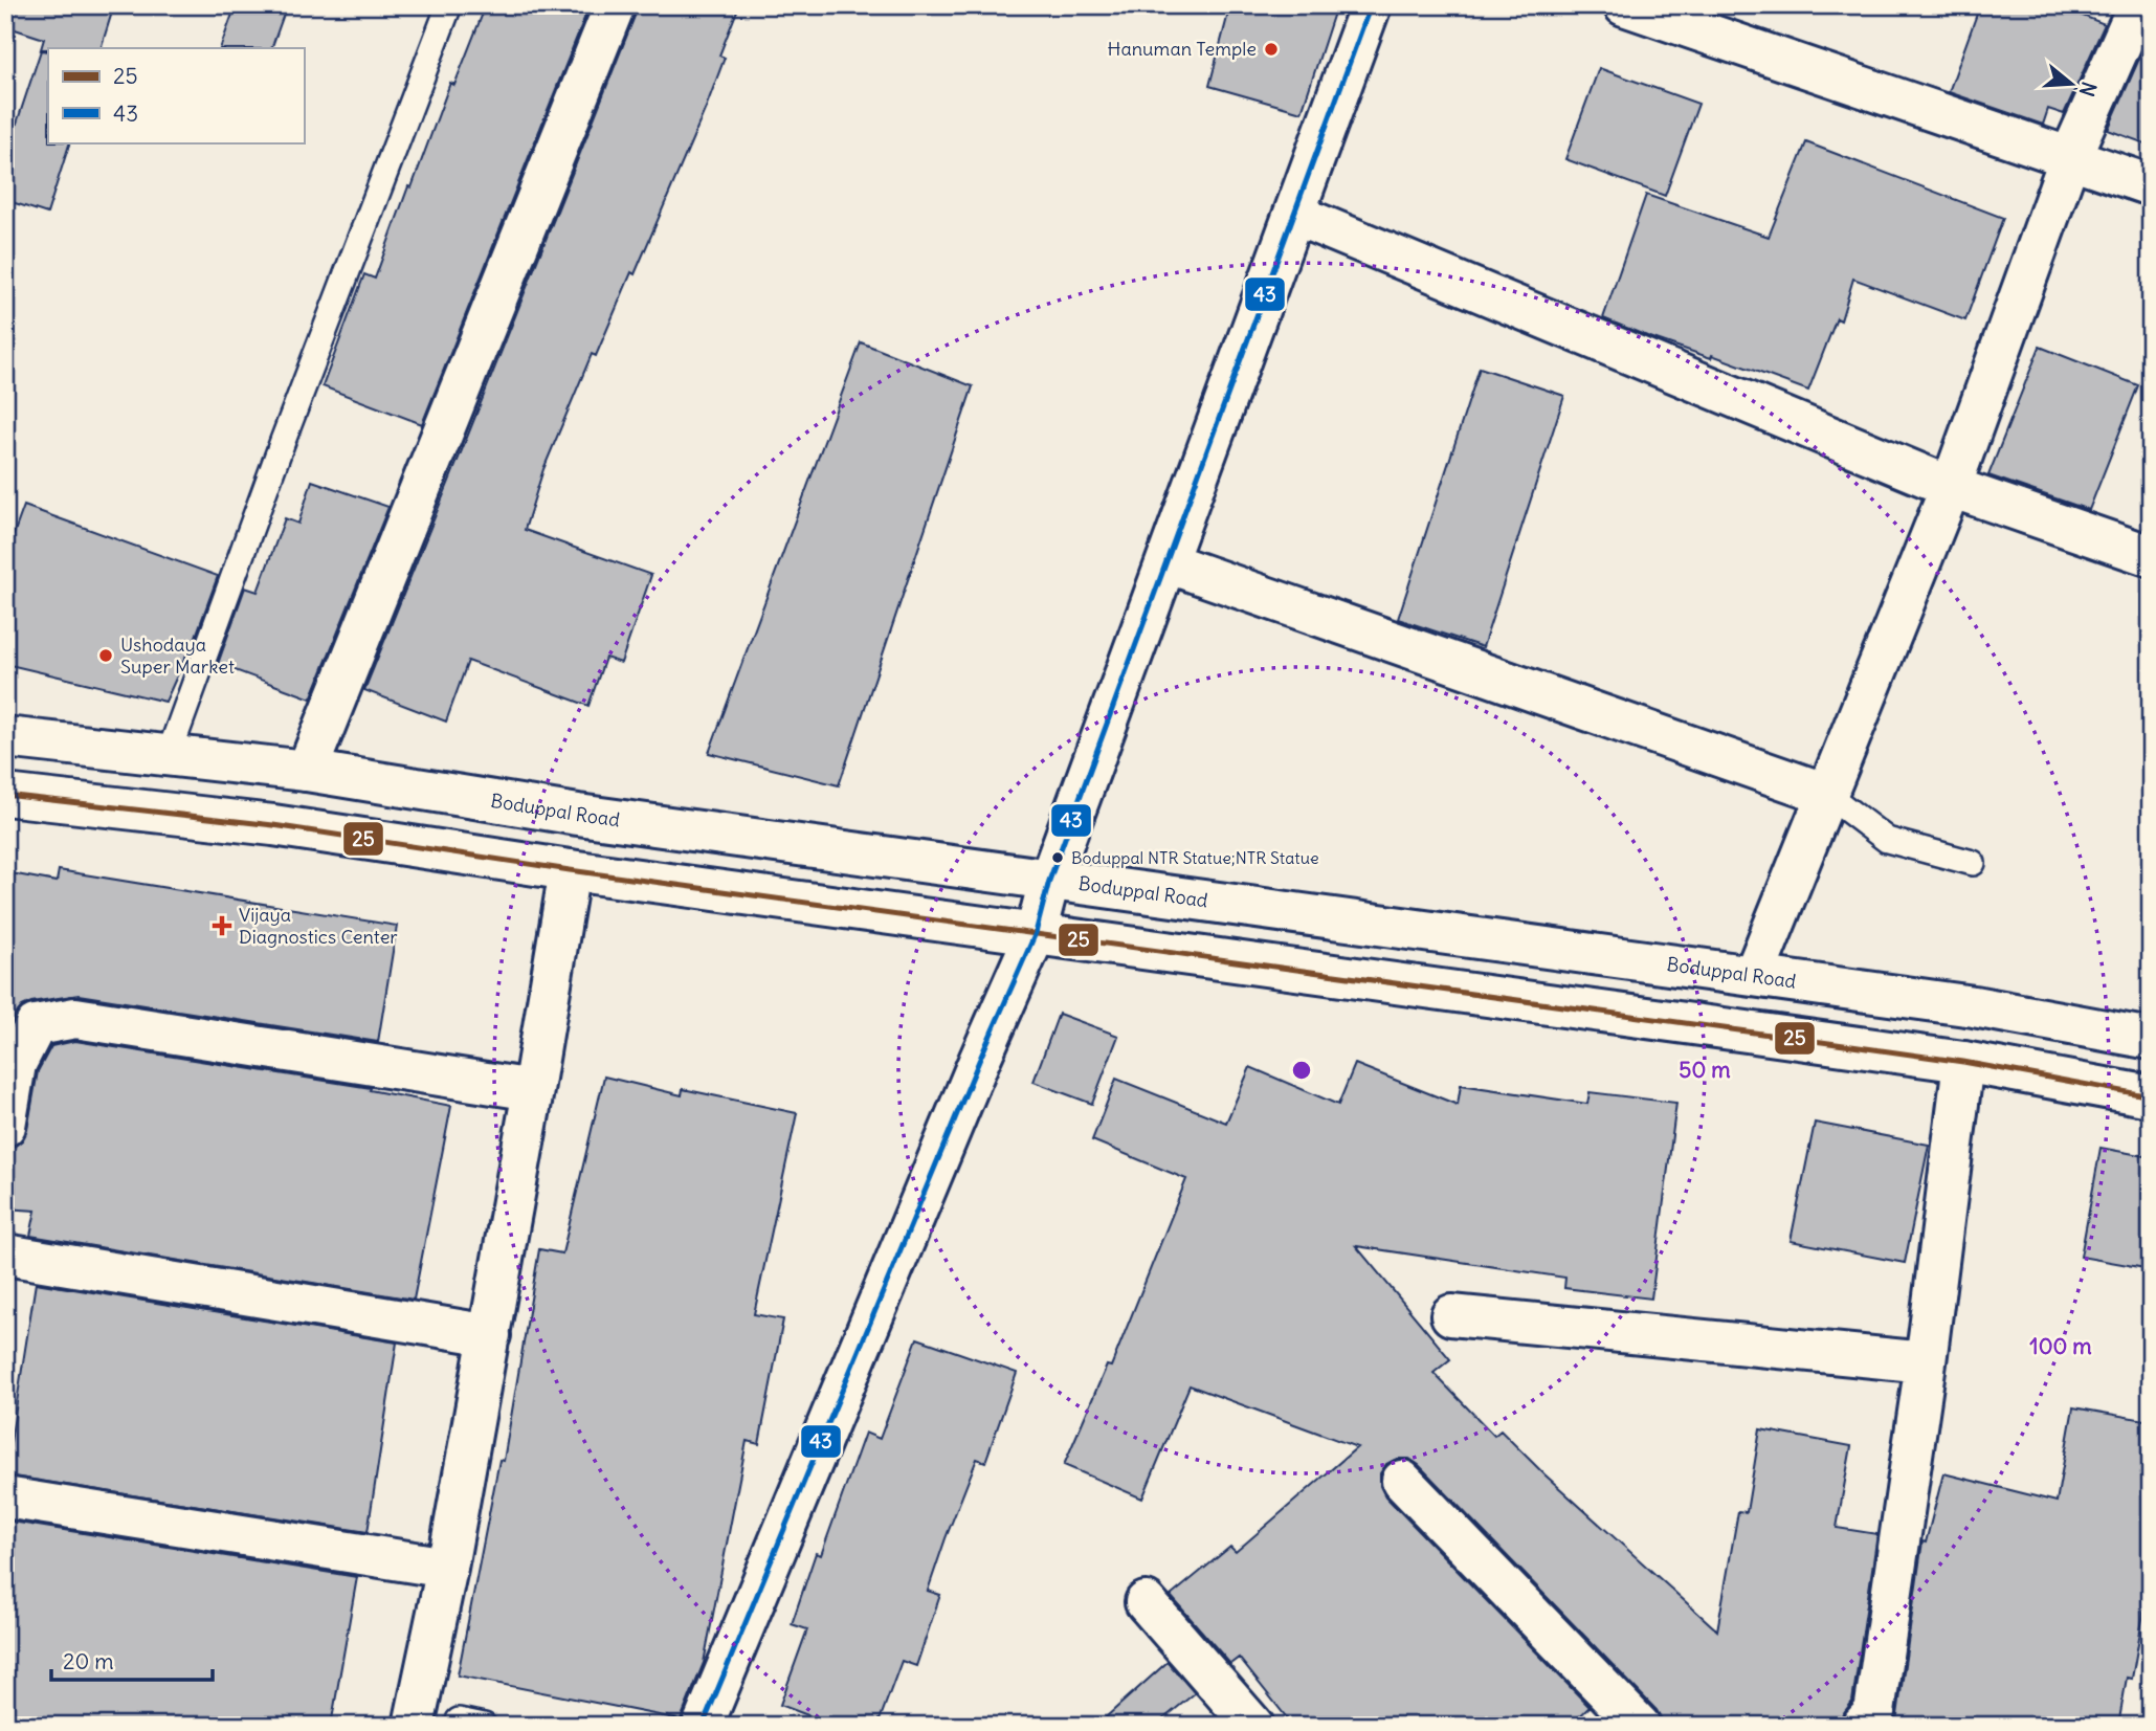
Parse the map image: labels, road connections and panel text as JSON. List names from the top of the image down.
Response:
{
  "streets": {
    "street": ["Boduppal Road"]
  },
  "places": {
    "other": ["Hanuman Temple", "Ushodaya Super Market", "Boduppal NTR Statue;NTR Statue"],
    "health": ["Vijaya Diagnostics Center"]
  },
  "lines": ["transit line 43", "transit line 25"],
  "legend": ["25", "43"],
  "scale_bar": "20 m",
  "north": "right",
  "rings": ["50 m", "100 m"]
}
